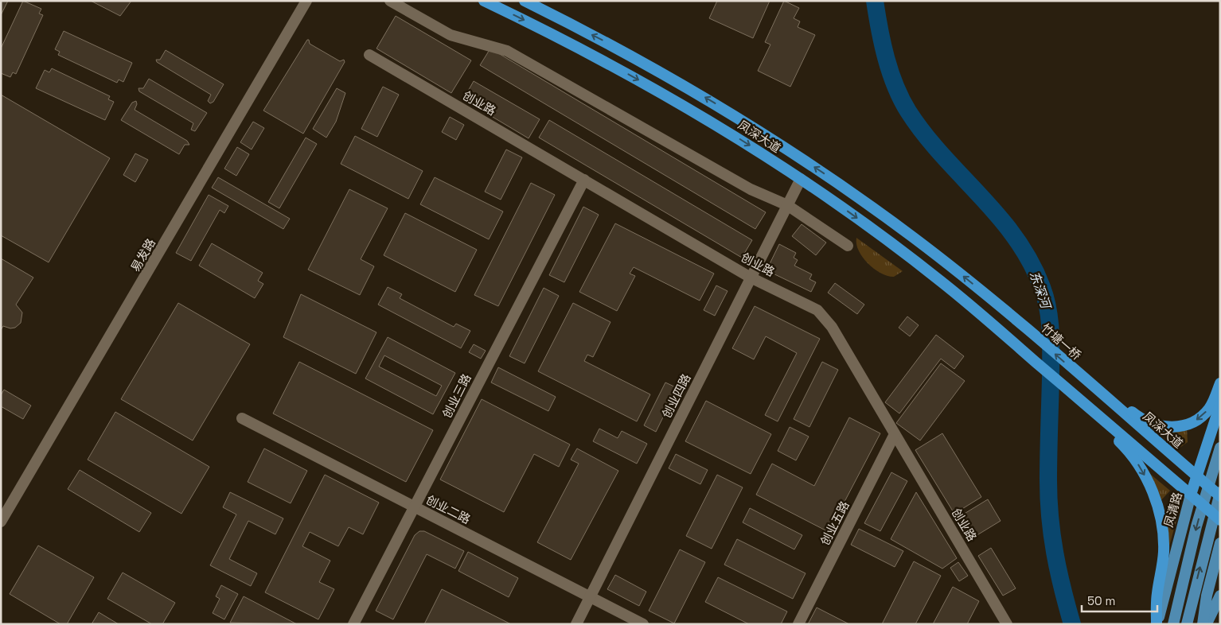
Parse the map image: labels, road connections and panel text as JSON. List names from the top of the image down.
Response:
{
  "streets": {
    "highway": ["凤深大道", "竹塘一桥", "凤清路"],
    "street": [
      "创业路",
      "易发路",
      "创业三路",
      "创业四路",
      "创业二路",
      "创业五路"
    ]
  },
  "crossings": [
    ["创业路", "创业三路"],
    ["创业路", "创业四路"],
    ["创业路", "创业五路"],
    ["凤深大道", "竹塘一桥"],
    ["凤深大道", "创业四路"],
    ["凤深大道", "凤清路"],
    ["创业三路", "创业二路"],
    ["创业四路", "创业二路"]
  ],
  "one_way": ["竹塘一桥"],
  "water": ["东深河"],
  "scale_bar": "50 m"
}
